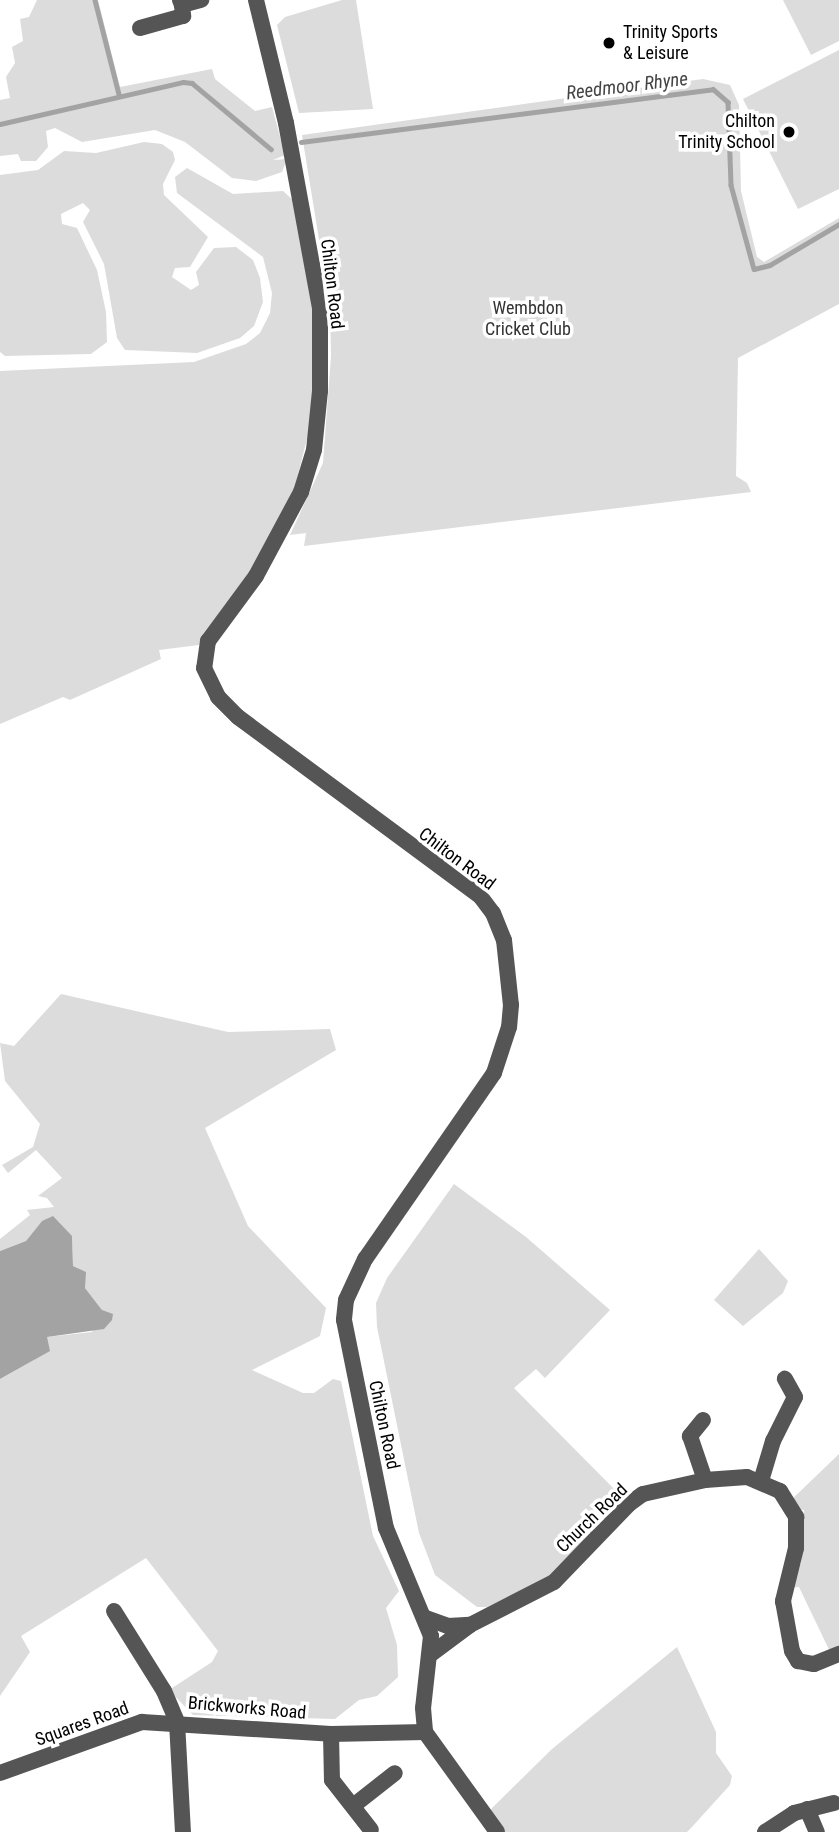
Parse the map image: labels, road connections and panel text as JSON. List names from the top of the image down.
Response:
{
  "streets": {
    "street": [
      "Chilton Road",
      "Church Road",
      "Brickworks Road",
      "Squares Road"
    ]
  },
  "crossings": [
    ["Chilton Road", "Church Road"],
    ["Chilton Road", "Brickworks Road"],
    ["Brickworks Road", "Squares Road"]
  ],
  "water": ["Reedmoor Rhyne"],
  "parks": ["Wembdon Cricket Club"],
  "places": ["Trinity Sports & Leisure", "Chilton Trinity School"]
}
